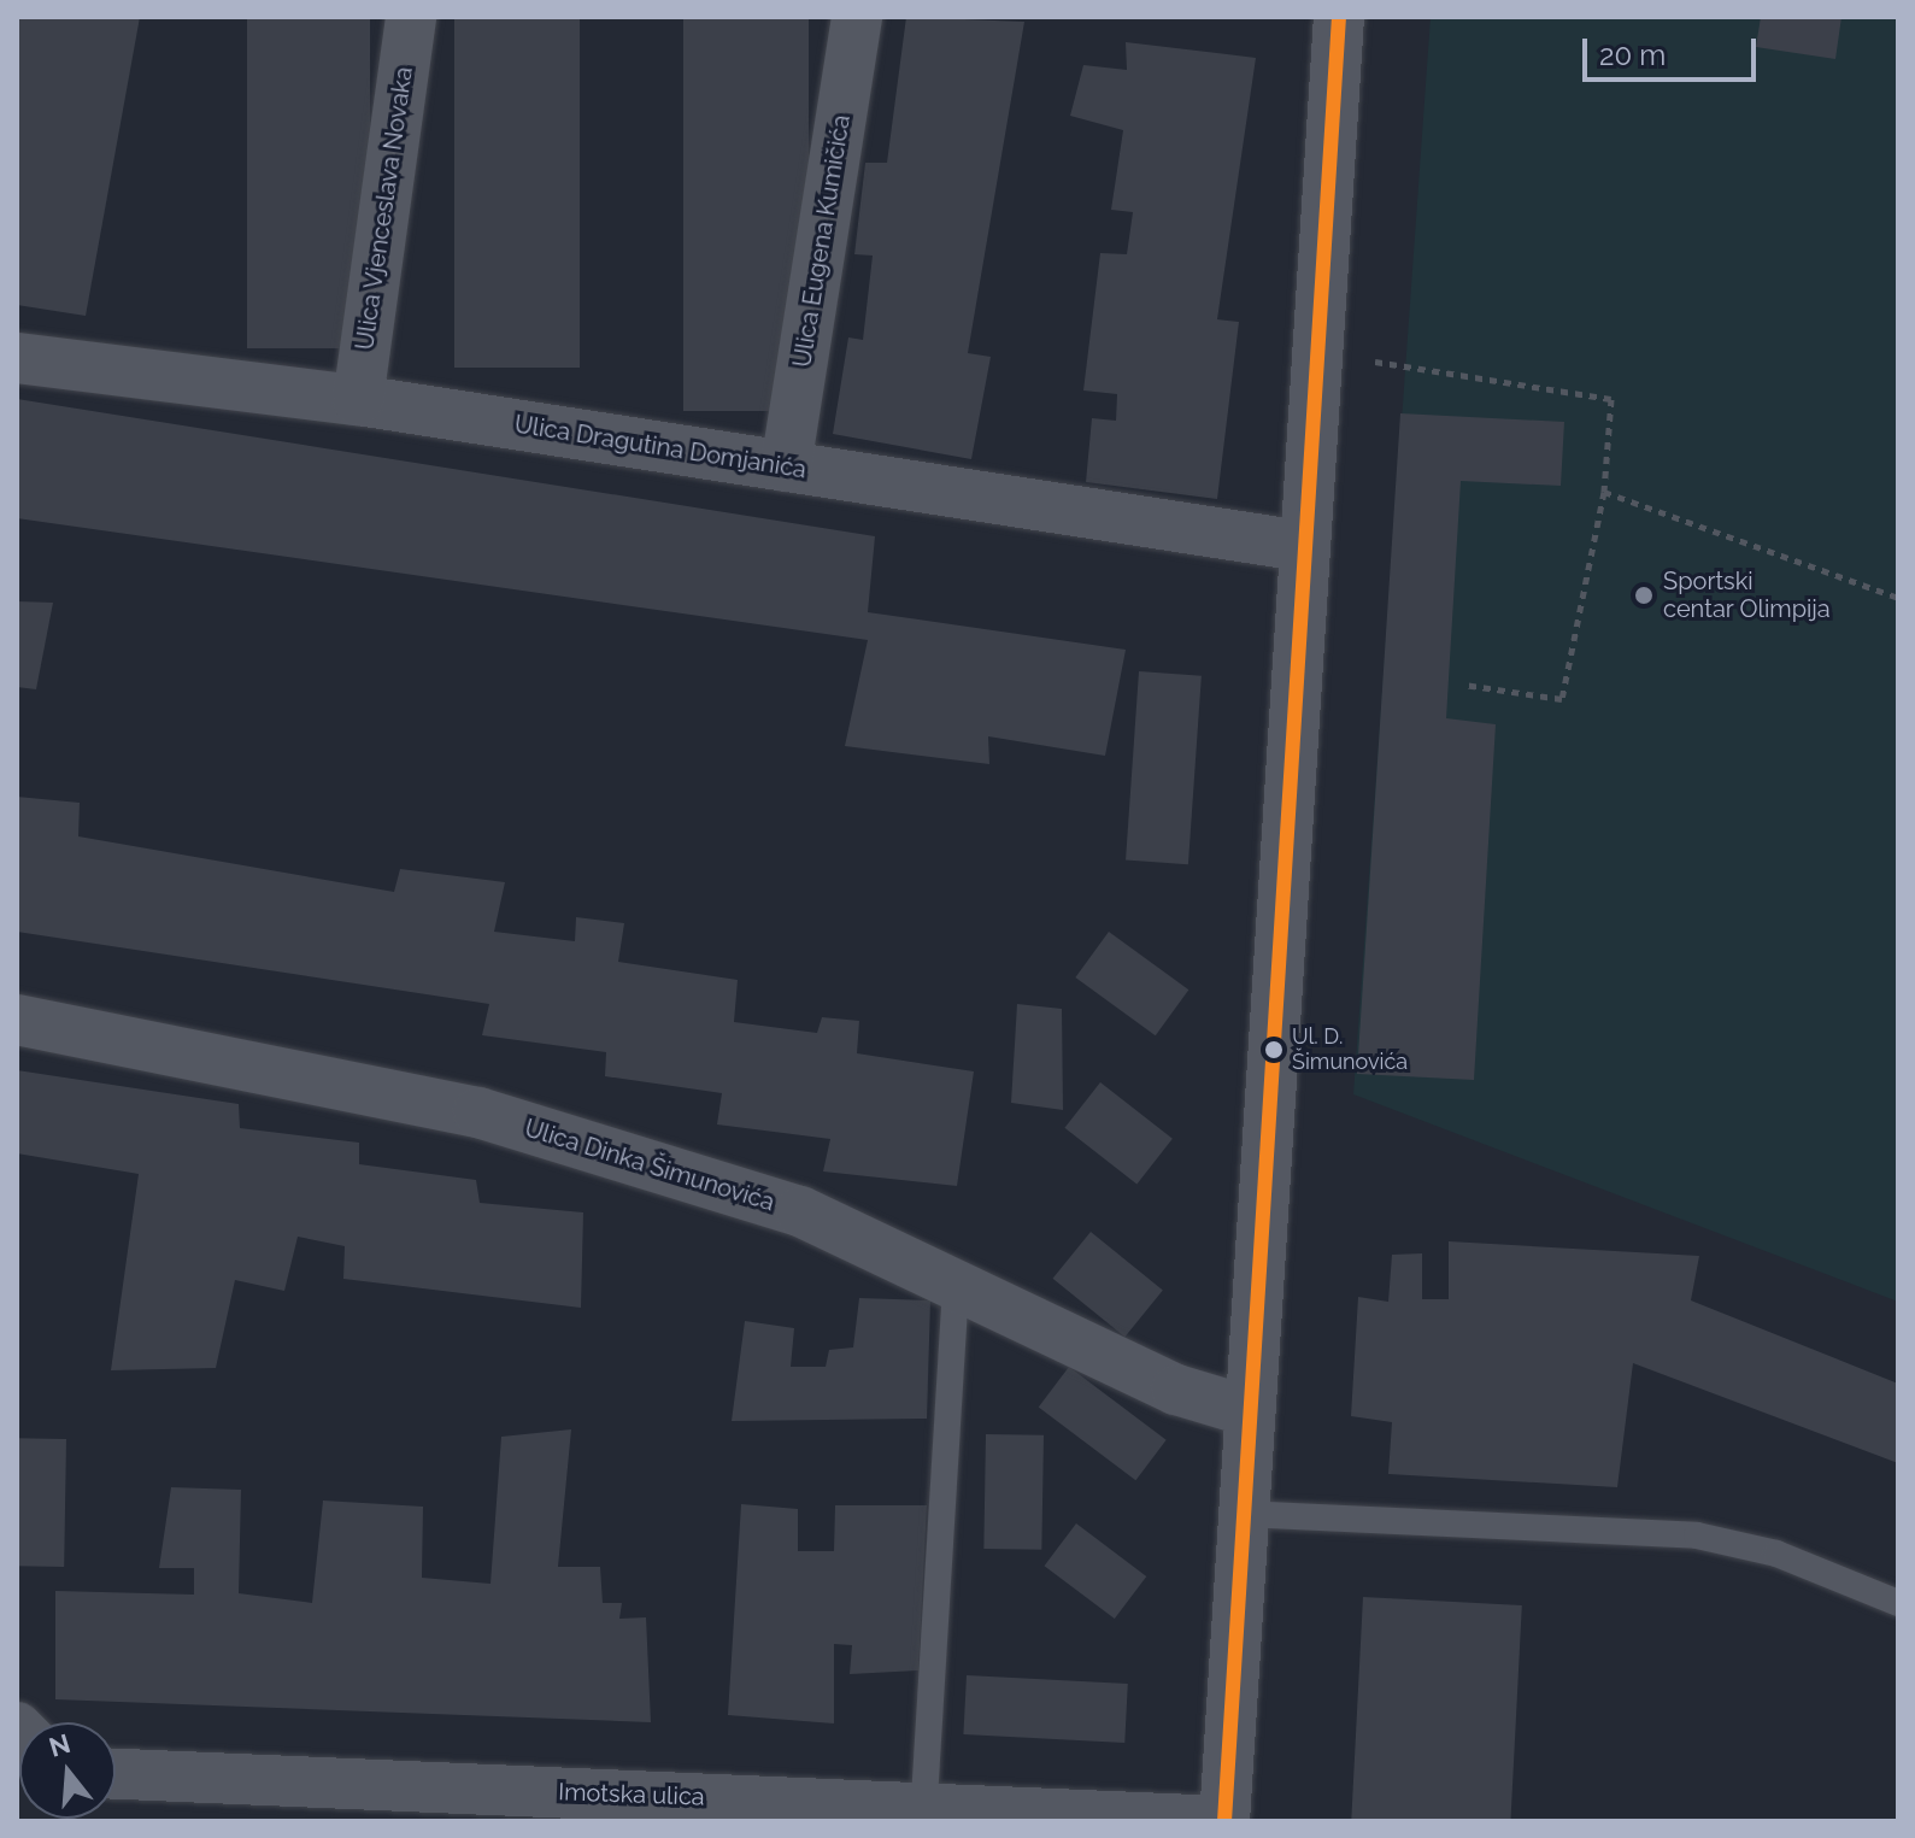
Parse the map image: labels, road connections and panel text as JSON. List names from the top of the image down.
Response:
{
  "streets": {
    "street": [
      "Ulica Vjenceslava Novaka",
      "Ulica Eugena Kumičića",
      "Ulica Dragutina Domjanića",
      "Ulica Dinka Šimunovića",
      "Imotska ulica"
    ]
  },
  "crossings": [
    ["Ulica Vjenceslava Novaka", "Ulica Dragutina Domjanića"],
    ["Ulica Eugena Kumičića", "Ulica Dragutina Domjanića"]
  ],
  "places": ["Sportski centar Olimpija", "Ul. D. Šimunovića"],
  "scale_bar": "20 m",
  "north": "top"
}
